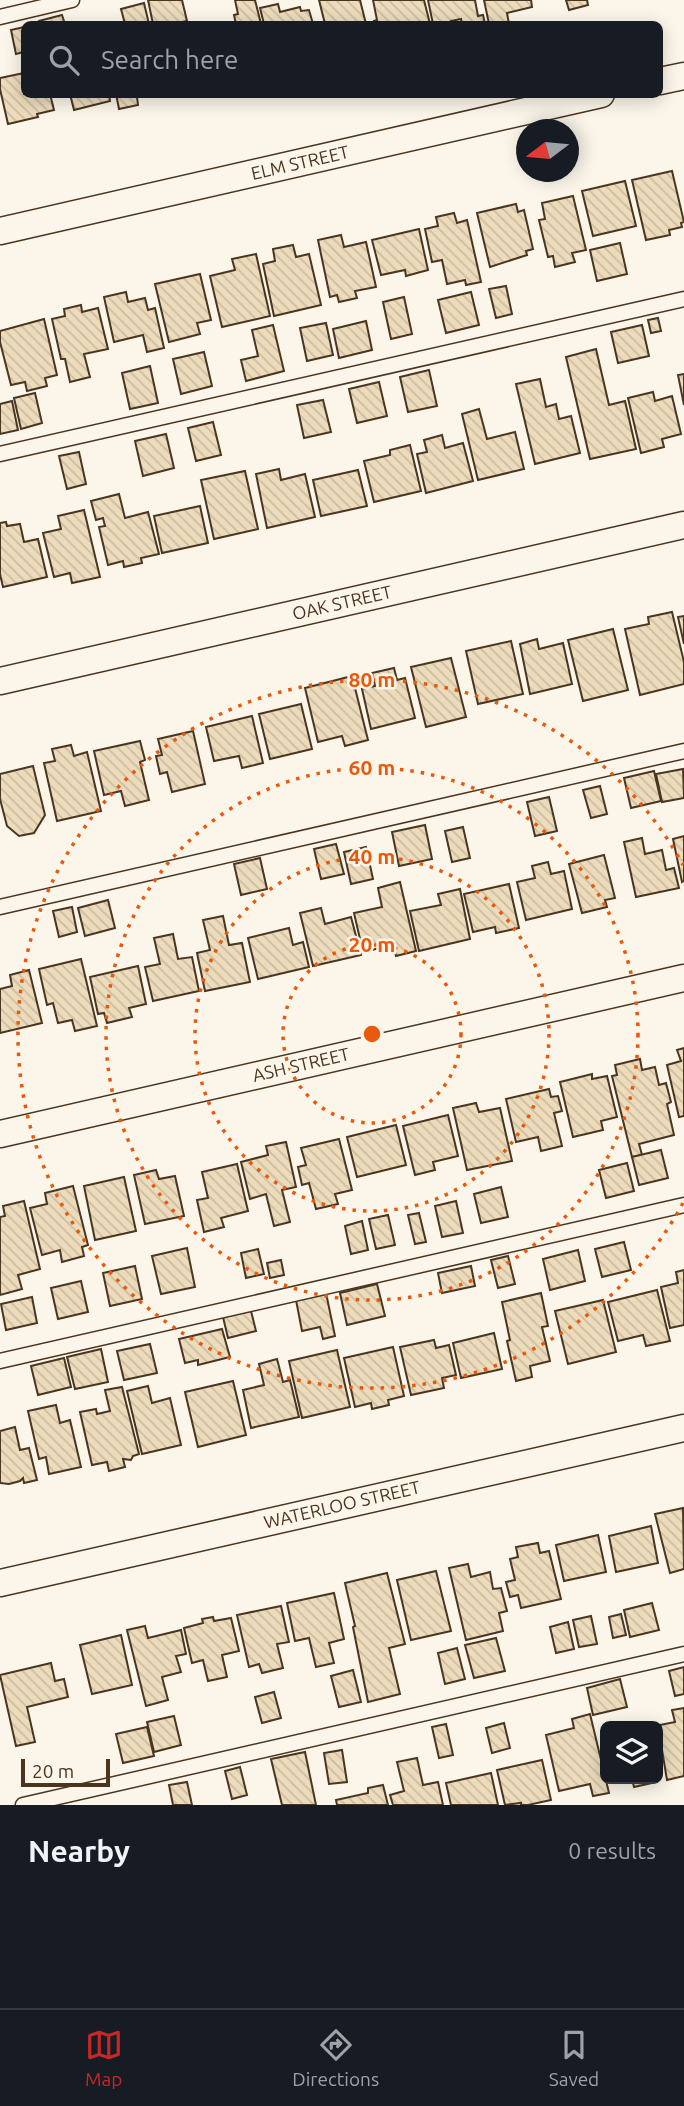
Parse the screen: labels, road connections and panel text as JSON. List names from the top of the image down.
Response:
{
  "streets": {
    "street": [
      "ELM STREET",
      "OAK STREET",
      "ASH STREET",
      "WATERLOO STREET"
    ]
  },
  "scale_bar": "20 m",
  "north": "left",
  "page": {
    "search": "Search here",
    "scale": "20 m",
    "heading": ["Nearby", "0 results"],
    "nav": ["Map", "Directions", "Saved"]
  },
  "rings": [
    "80 m",
    "60 m",
    "40 m",
    "20 m"
  ]
}
